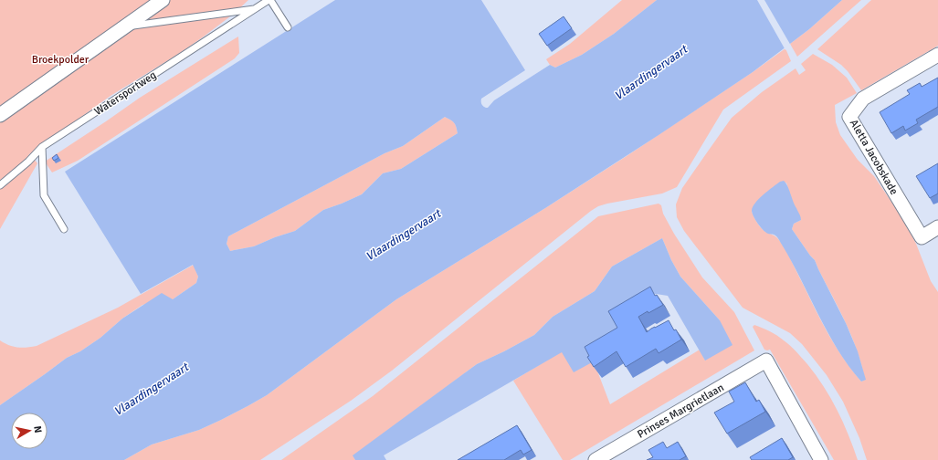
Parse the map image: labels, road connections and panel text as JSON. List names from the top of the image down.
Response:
{
  "streets": {
    "street": ["Aletta Jacobskade", "Prinses Margrietlaan"],
    "lane": ["Watersportweg"]
  },
  "water": ["Vlaardingervaart"],
  "parks": ["Broekpolder"],
  "north": "right"
}
